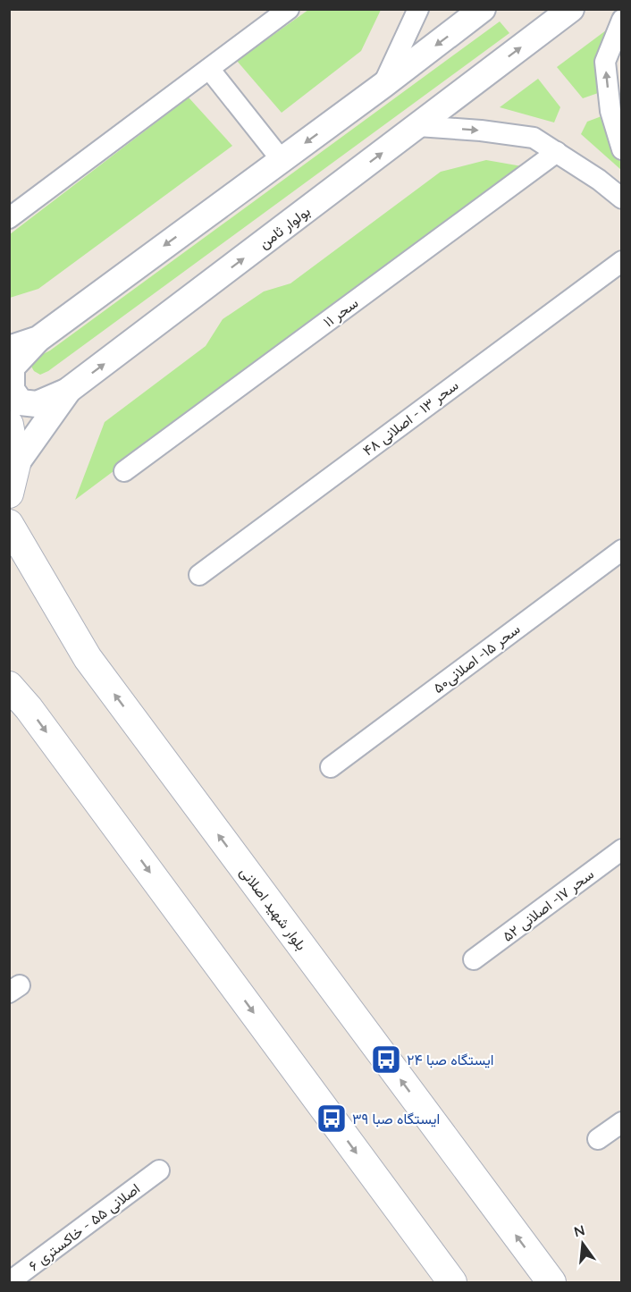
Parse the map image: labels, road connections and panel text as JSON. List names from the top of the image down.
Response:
{
  "streets": {
    "main road": ["بلوار شهید اصلانی"],
    "street": [
      "بولوار ثامن",
      "سحر ۱۱",
      "سحر ۱۳ - اصلانی ۴۸",
      "سحر ۱۵- اصلانی۵۰",
      "سحر ۱۷- اصلانی ۵۲",
      "اصلانی ۵۵ - خاکستری ۶"
    ]
  },
  "places": {
    "bus stop": ["ایستگاه صبا ۲۴", "ایستگاه صبا ۳۹"]
  },
  "north": "top"
}
